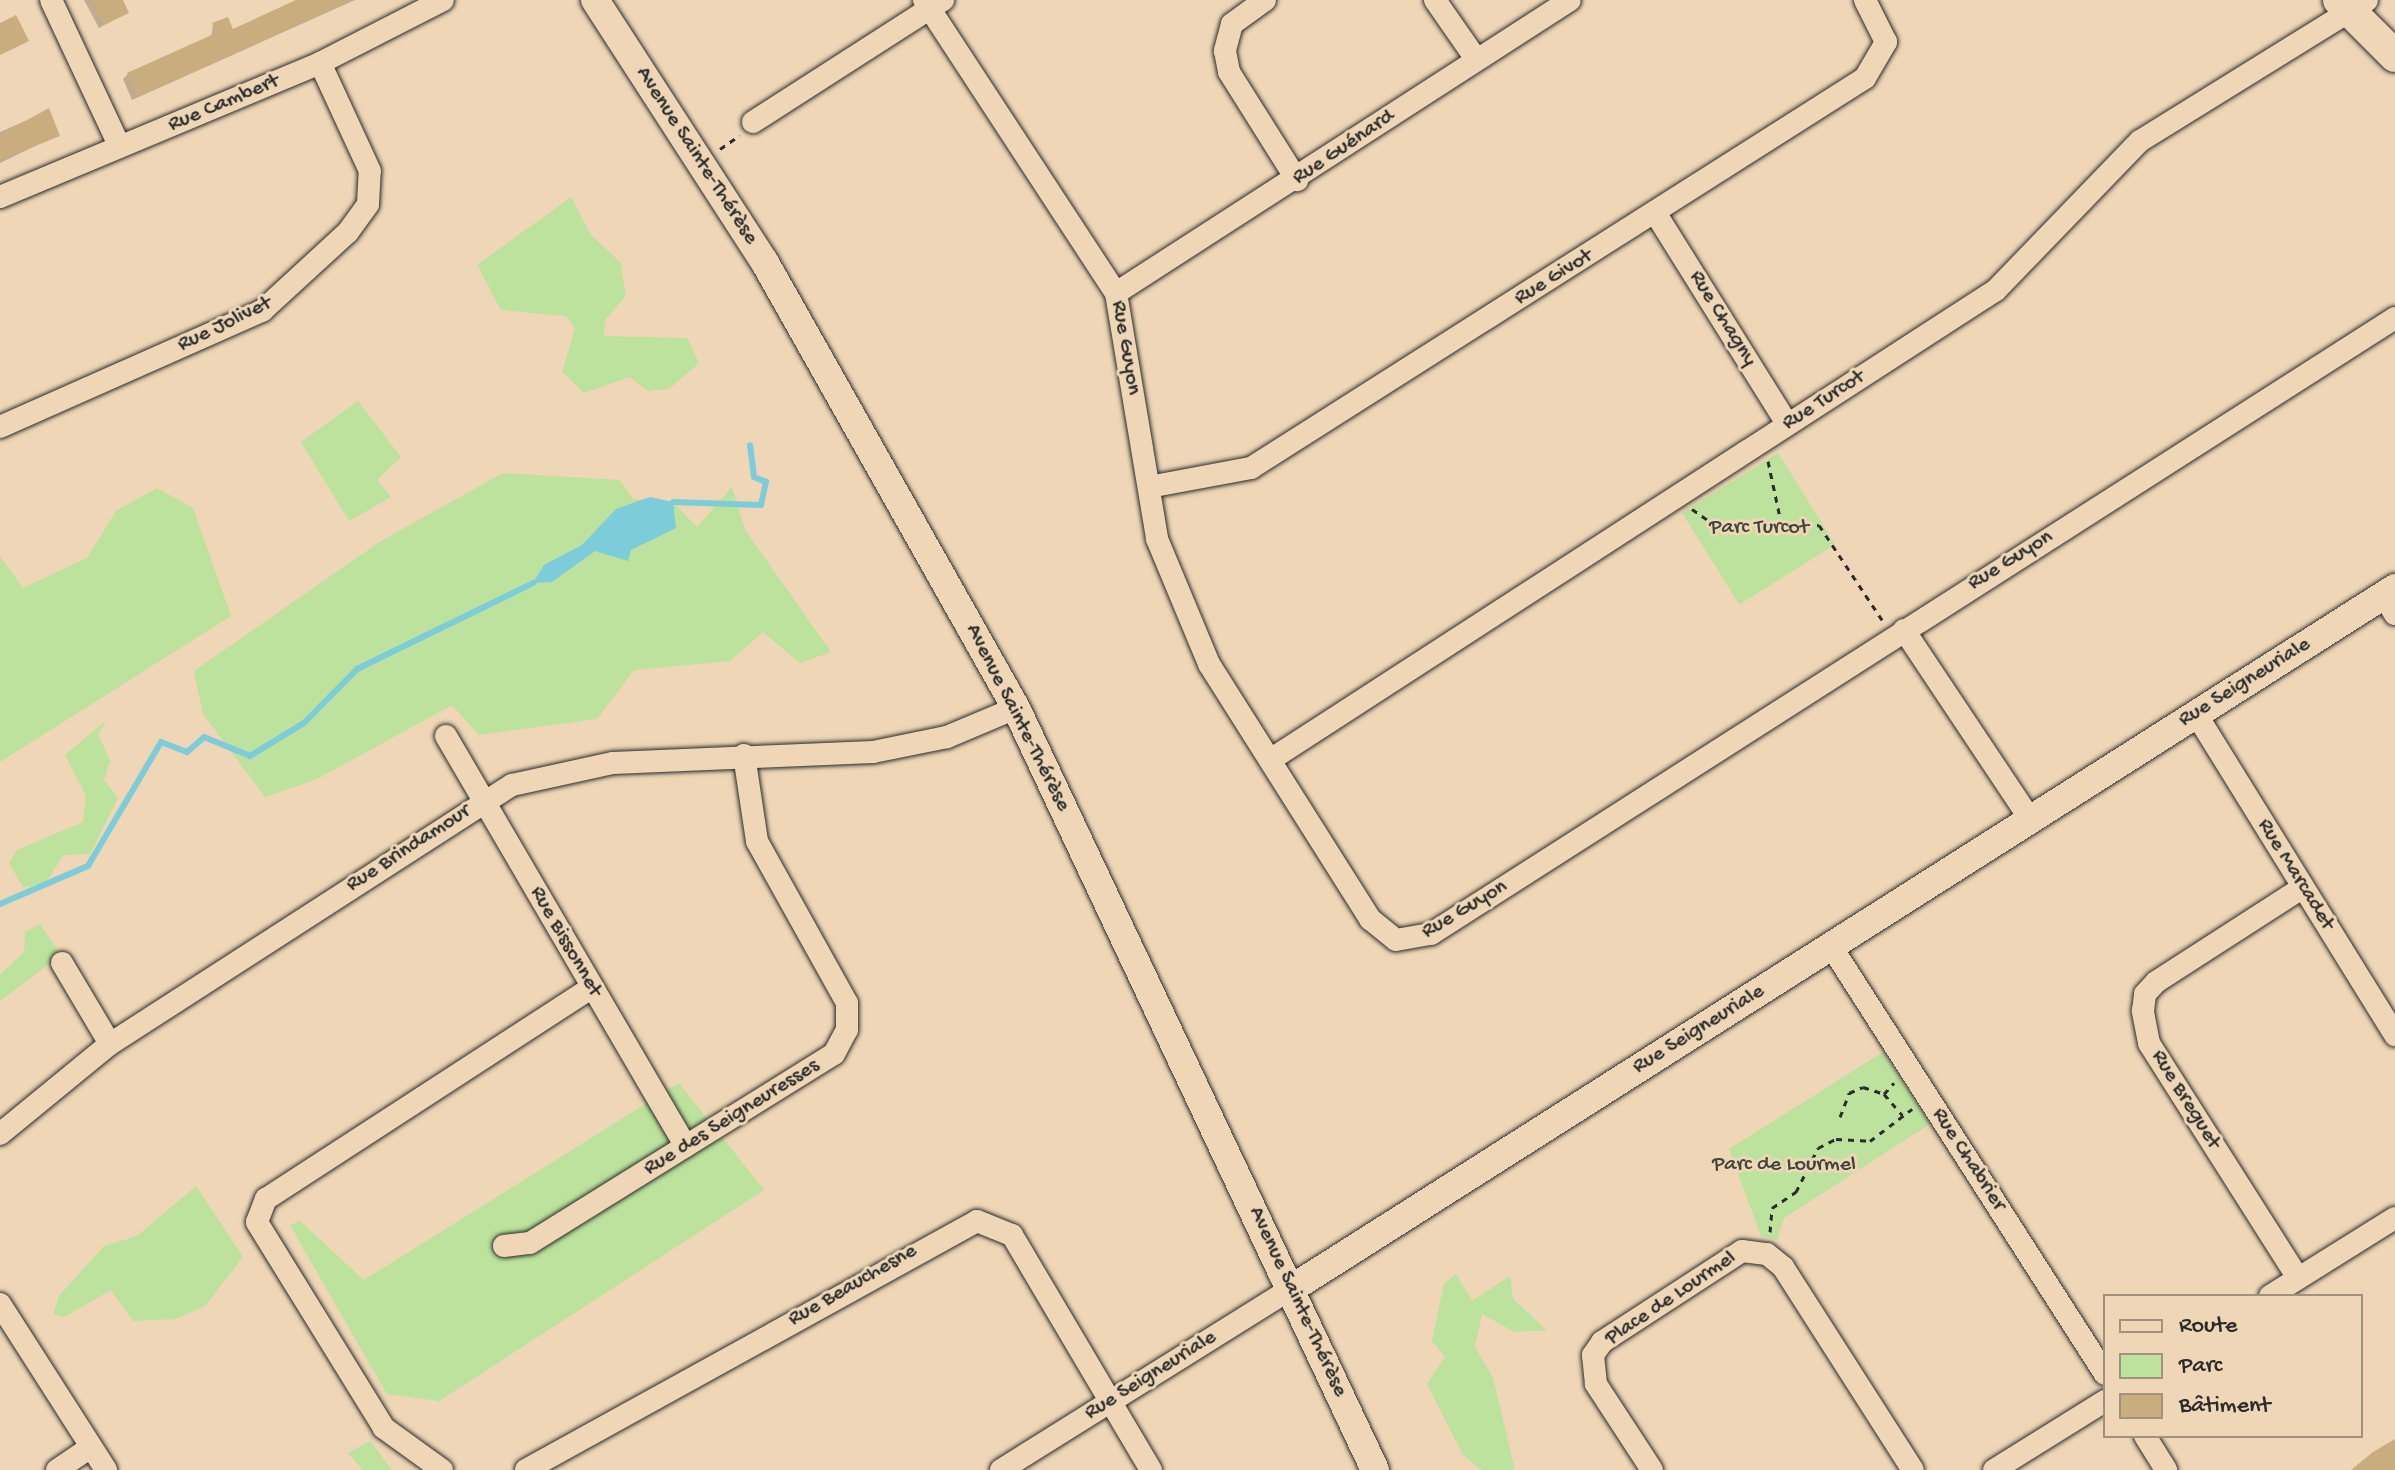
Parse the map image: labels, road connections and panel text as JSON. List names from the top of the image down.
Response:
{
  "streets": {
    "street": [
      "Rue Cambert",
      "Rue Guénard",
      "Avenue Sainte-Thérèse",
      "Rue Givot",
      "Rue Chagny",
      "Rue Jolivet",
      "Rue Guyon",
      "Rue Turcot",
      "Rue Seigneuriale",
      "Rue Brindamour",
      "Rue Marcadet",
      "Rue Bissonnet",
      "Rue Breguet",
      "Rue des Seigneuresses",
      "Rue Chabrier",
      "Rue Beauchesne",
      "Place de Lourmel"
    ]
  },
  "crossings": [
    ["Rue Cambert", "Rue Jolivet"],
    ["Rue Guénard", "Rue Guyon"],
    ["Avenue Sainte-Thérèse", "Rue Seigneuriale"],
    ["Avenue Sainte-Thérèse", "Rue Brindamour"],
    ["Rue Givot", "Rue Chagny"],
    ["Rue Givot", "Rue Guyon"],
    ["Rue Chagny", "Rue Turcot"],
    ["Rue Guyon", "Rue Turcot"],
    ["Rue Seigneuriale", "Rue Marcadet"],
    ["Rue Seigneuriale", "Rue Chabrier"],
    ["Rue Seigneuriale", "Rue Beauchesne"],
    ["Rue Brindamour", "Rue Bissonnet"],
    ["Rue Brindamour", "Rue des Seigneuresses"],
    ["Rue Marcadet", "Rue Breguet"],
    ["Rue Bissonnet", "Rue des Seigneuresses"]
  ],
  "parks": ["Parc Turcot", "Parc de Lourmel"],
  "legend": ["Route", "Parc", "Bâtiment"]
}
